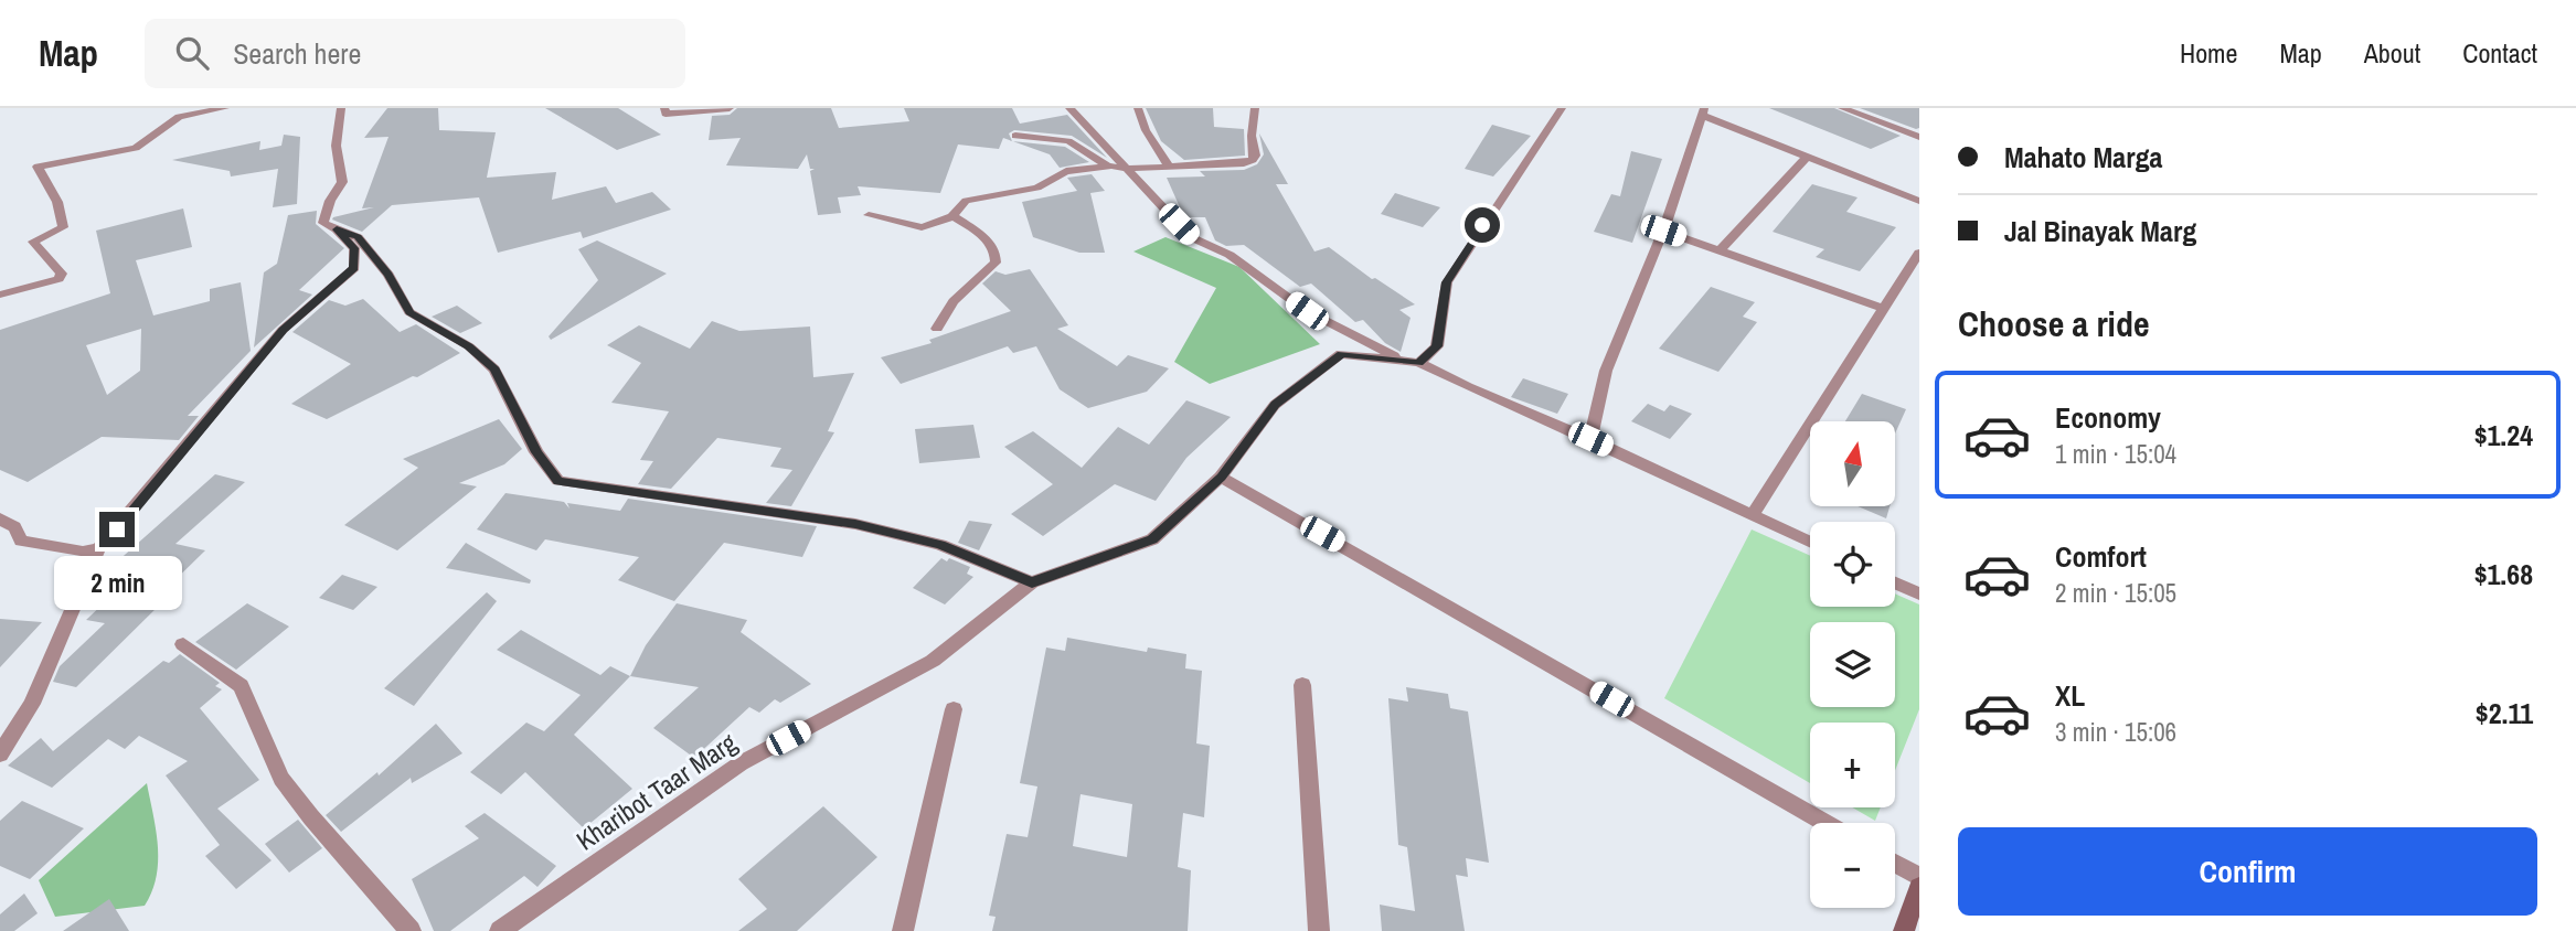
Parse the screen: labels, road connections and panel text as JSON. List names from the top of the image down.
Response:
{
  "streets": {
    "street": ["Kharibot Taar Marg"]
  },
  "north": "top",
  "page": {
    "header": "Map",
    "search": "Search here",
    "nav": [
      "Home",
      "Map",
      "About",
      "Contact"
    ],
    "banner": ["Mahato Marga", "Jal Binayak Marg"],
    "heading": "Choose a ride",
    "list": [
      {
        "name": "Economy",
        "note": "1 min · 15:04",
        "value": "$1.24"
      },
      {
        "name": "Comfort",
        "note": "2 min · 15:05",
        "value": "$1.68"
      },
      {
        "name": "XL",
        "note": "3 min · 15:06",
        "value": "$2.11"
      }
    ],
    "map_buttons": ["+", "−"],
    "bubble": "2 min",
    "buttons": "Confirm"
  }
}
